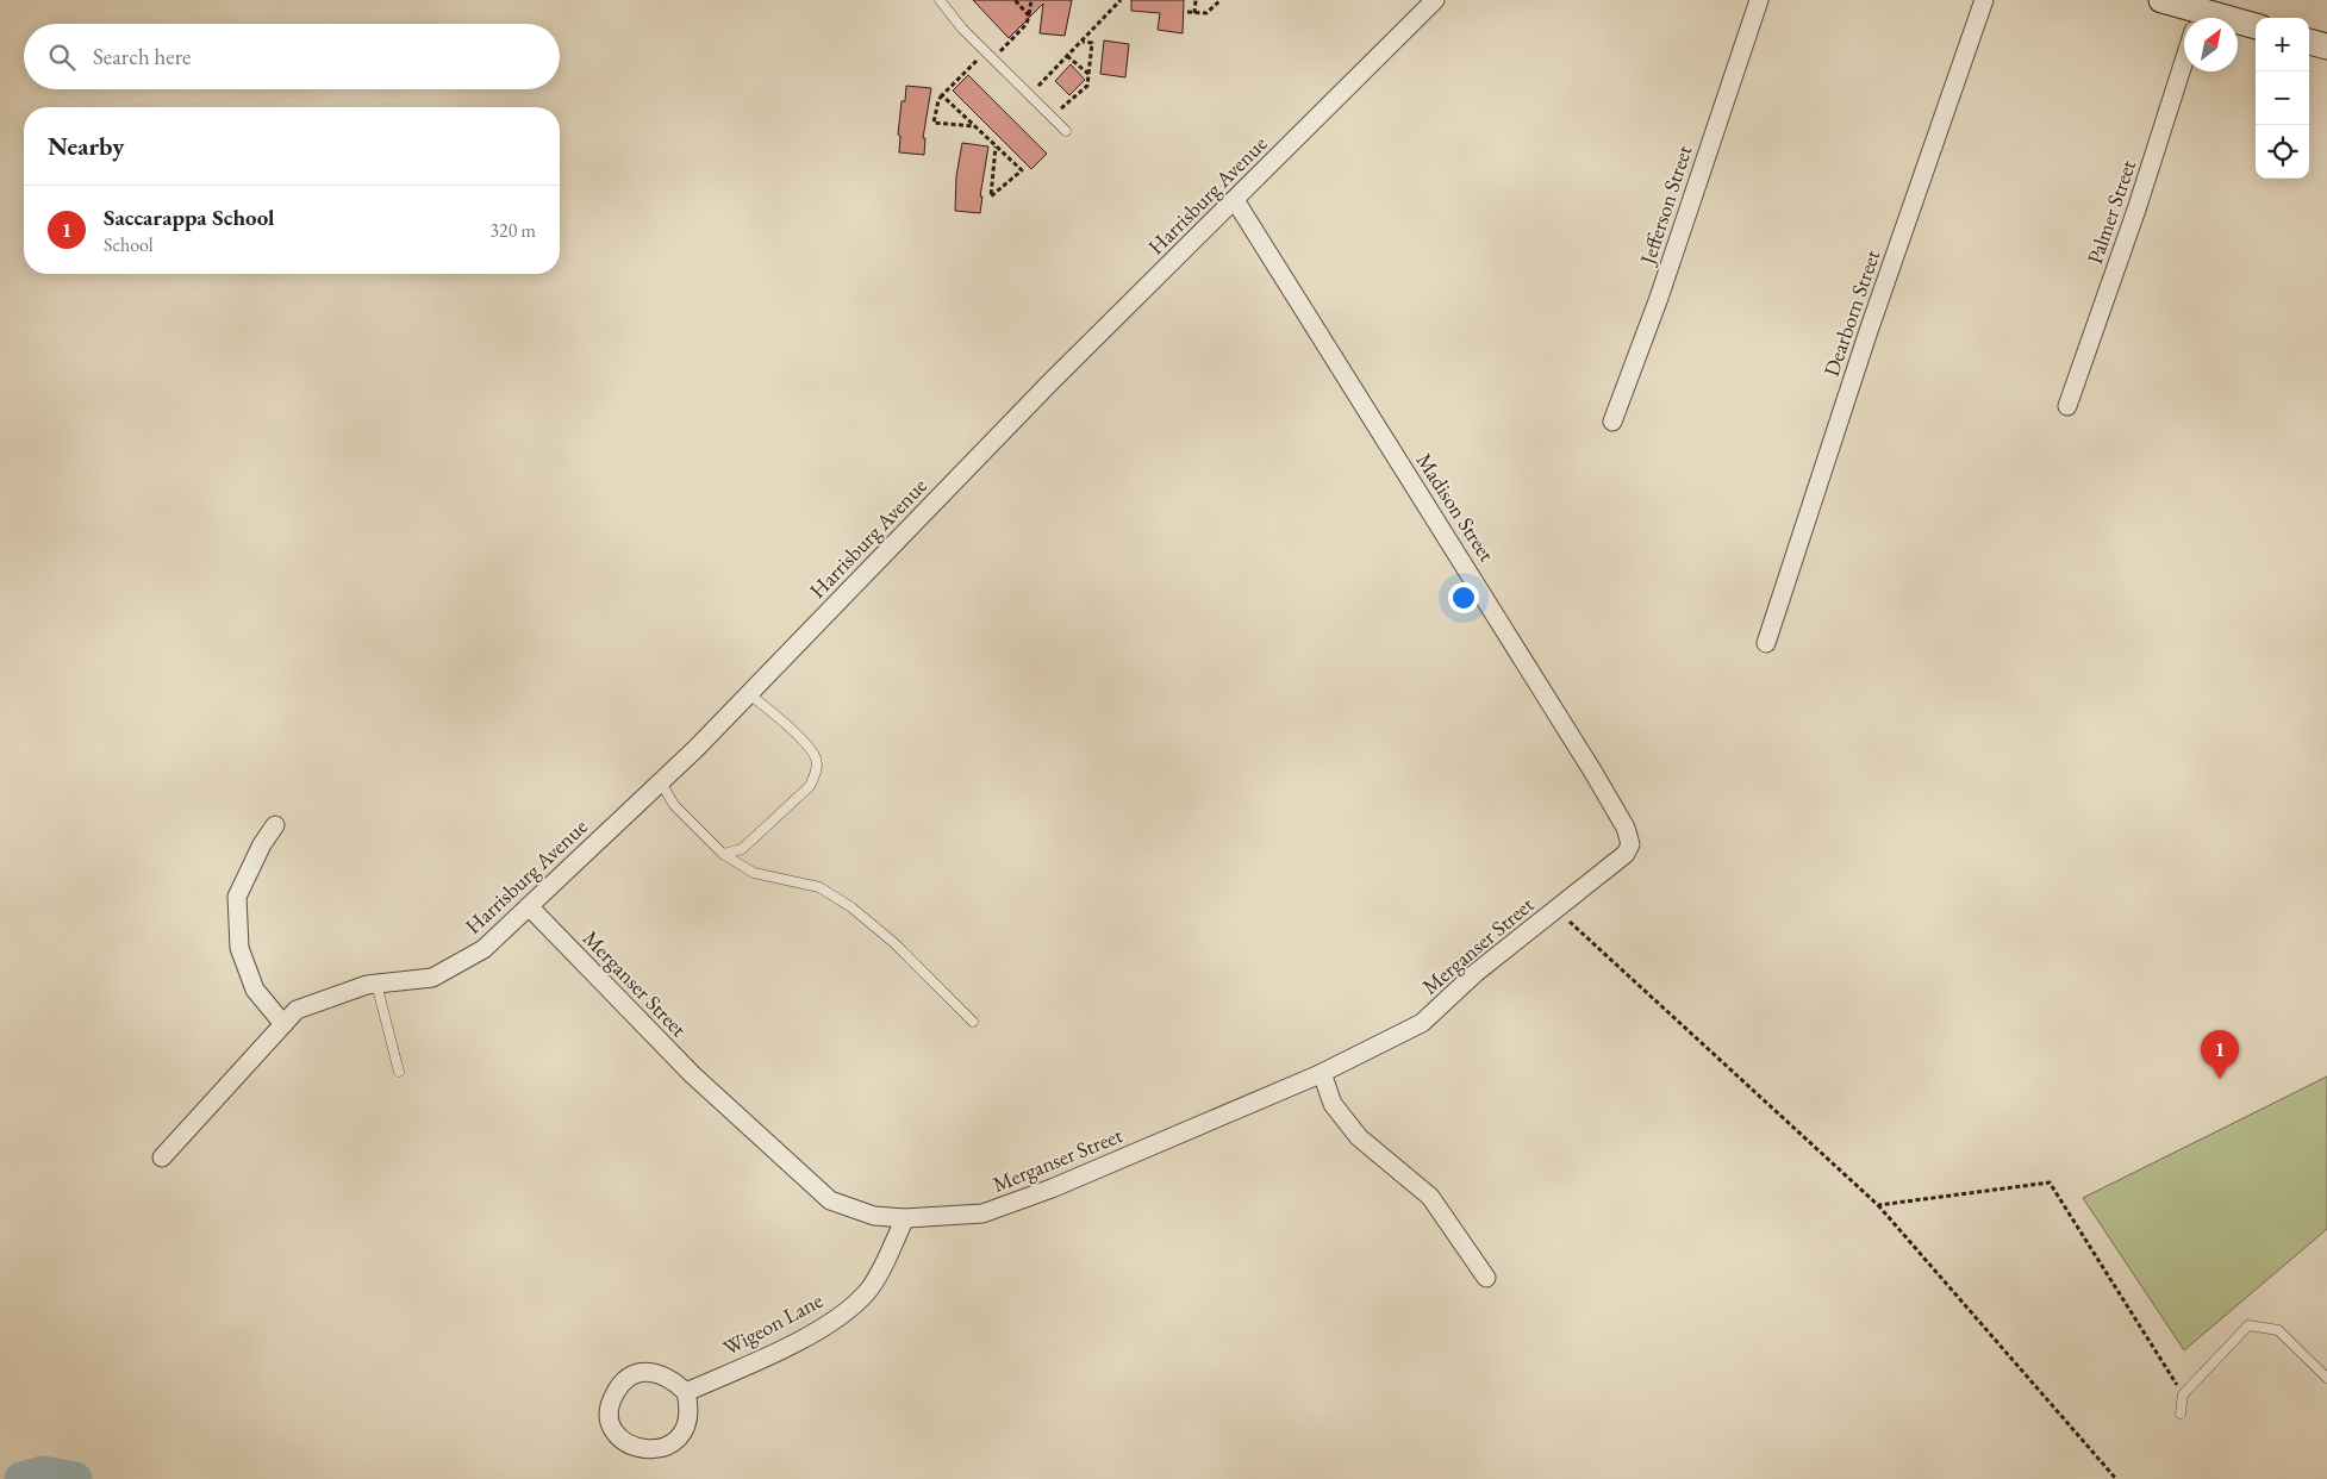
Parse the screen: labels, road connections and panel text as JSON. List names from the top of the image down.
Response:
{
  "streets": {
    "street": [
      "Harrisburg Avenue",
      "Jefferson Street",
      "Palmer Street",
      "Dearborn Street",
      "Madison Street",
      "Merganser Street",
      "Wigeon Lane"
    ]
  },
  "crossings": [
    ["Harrisburg Avenue", "Madison Street"],
    ["Harrisburg Avenue", "Merganser Street"],
    ["Madison Street", "Merganser Street"],
    ["Merganser Street", "Wigeon Lane"]
  ],
  "north": "top right",
  "page": {
    "map_buttons": ["+", "−"],
    "search": "Search here",
    "heading": "Nearby",
    "list": [
      {
        "mark": "1",
        "name": "Saccarappa School",
        "note": "School",
        "value": "320 m"
      }
    ],
    "pins": "1"
  }
}
